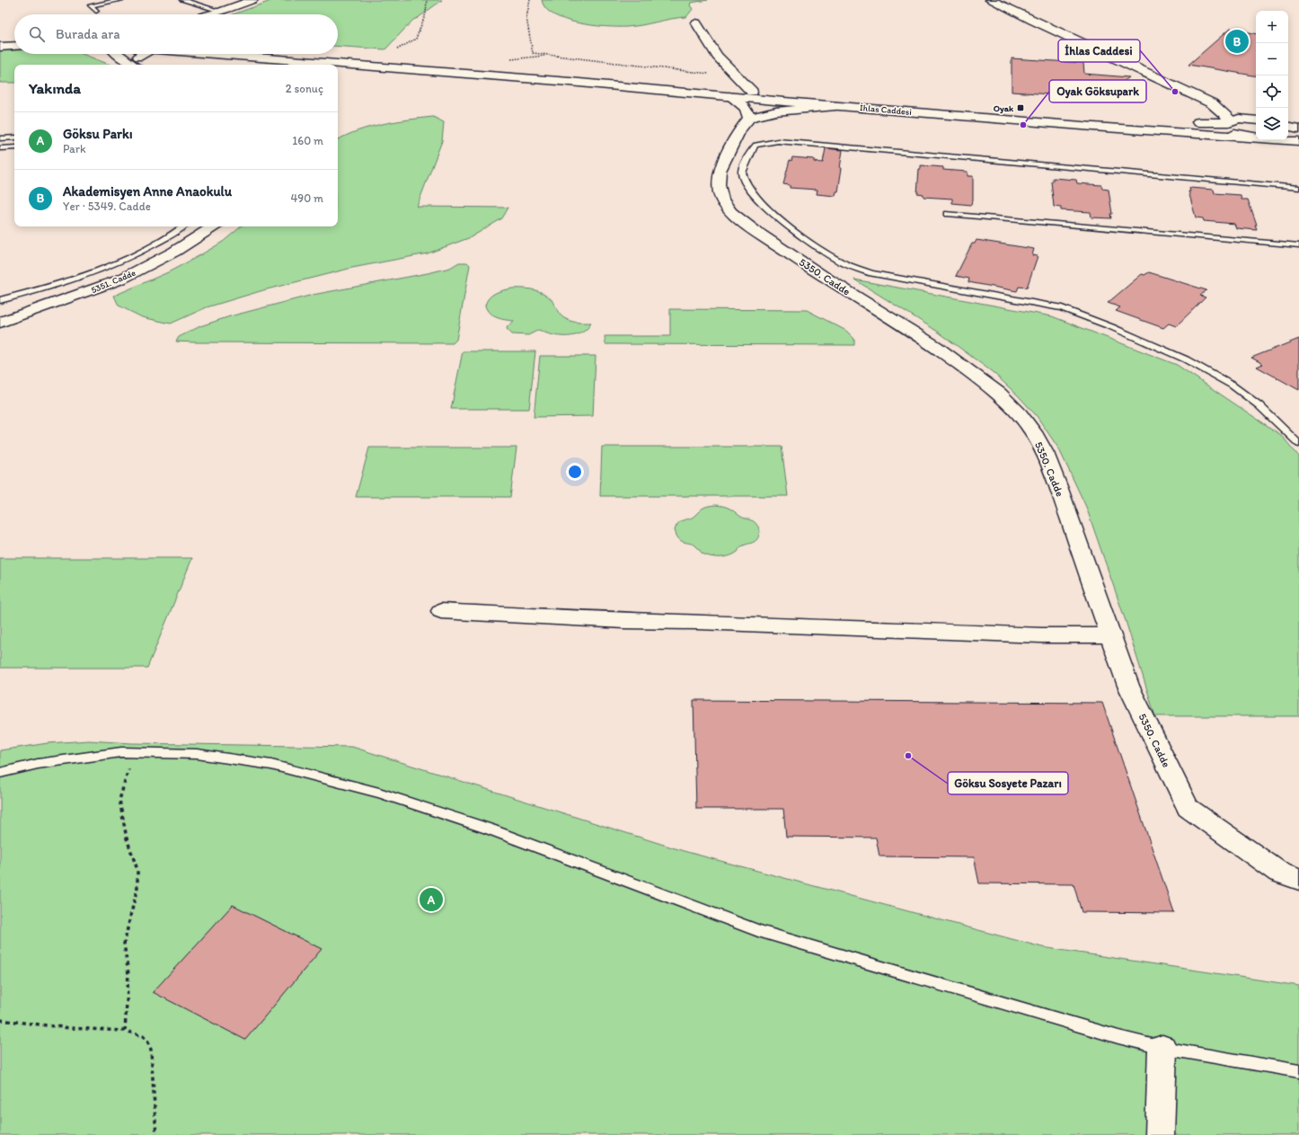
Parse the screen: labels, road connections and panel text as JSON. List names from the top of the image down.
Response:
{
  "streets": {
    "street": ["İhlas Caddesi", "5350. Cadde", "5351. Cadde"]
  },
  "places": {
    "other": ["İhlas Caddesi", "Oyak Göksupark", "Göksu Sosyete Pazarı"],
    "transit": ["Oyak"]
  },
  "page": {
    "map_buttons": ["+", "−"],
    "search": "Burada ara",
    "pins": ["B", "A"],
    "heading": ["Yakında", "2 sonuç"],
    "list": [
      {
        "mark": "A",
        "name": "Göksu Parkı",
        "note": "Park",
        "value": "160 m"
      },
      {
        "mark": "B",
        "name": "Akademisyen Anne Anaokulu",
        "note": "Yer · 5349. Cadde",
        "value": "490 m"
      }
    ]
  }
}
